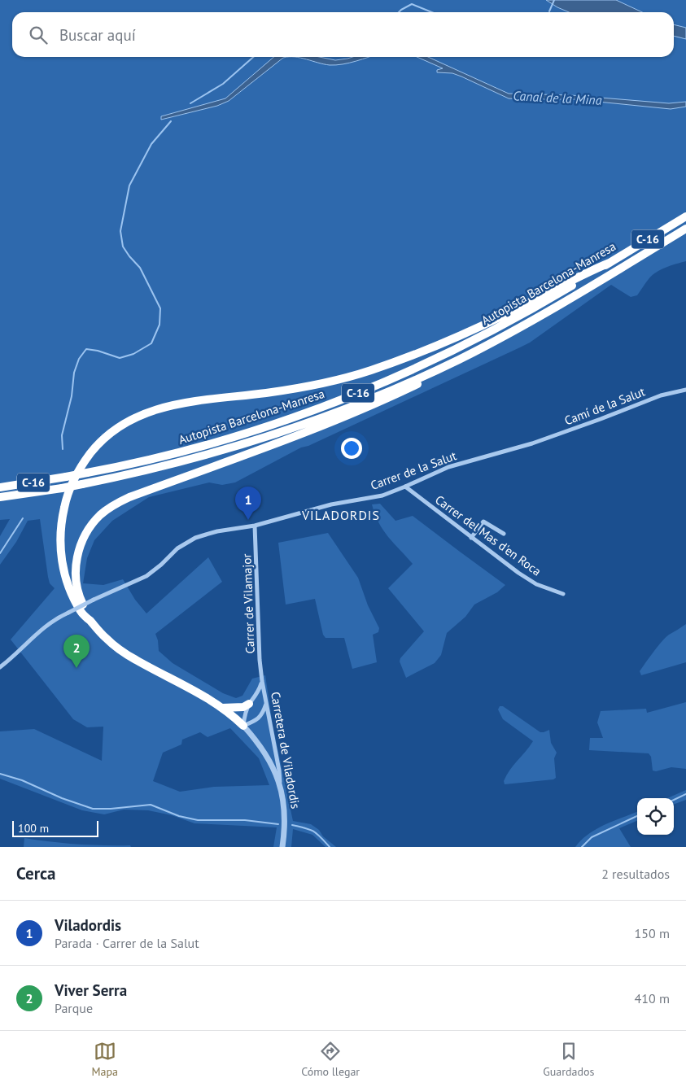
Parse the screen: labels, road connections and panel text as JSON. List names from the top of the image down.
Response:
{
  "streets": {
    "highway": ["C-16", "Autopista Barcelona-Manresa"],
    "street": [
      "Camí de la Salut",
      "Carrer de la Salut",
      "Carrer del Mas d'en Roca",
      "Carrer de Vilamajor",
      "Carretera de Viladordis"
    ]
  },
  "crossings": [
    ["Camí de la Salut", "Carrer de la Salut"],
    ["Carrer de la Salut", "Carrer del Mas d'en Roca"],
    ["Carrer de la Salut", "Carrer de Vilamajor"],
    ["Carrer de Vilamajor", "Carretera de Viladordis"]
  ],
  "districts": ["VILADORDIS"],
  "water": ["Canal de la Mina"],
  "scale_bar": "100 m",
  "page": {
    "search": "Buscar aquí",
    "pins": ["1", "2"],
    "scale": "100 m",
    "heading": ["Cerca", "2 resultados"],
    "list": [
      {
        "mark": "1",
        "name": "Viladordis",
        "note": "Parada · Carrer de la Salut",
        "value": "150 m"
      },
      {
        "mark": "2",
        "name": "Viver Serra",
        "note": "Parque",
        "value": "410 m"
      }
    ],
    "nav": ["Mapa", "Cómo llegar", "Guardados"]
  }
}
